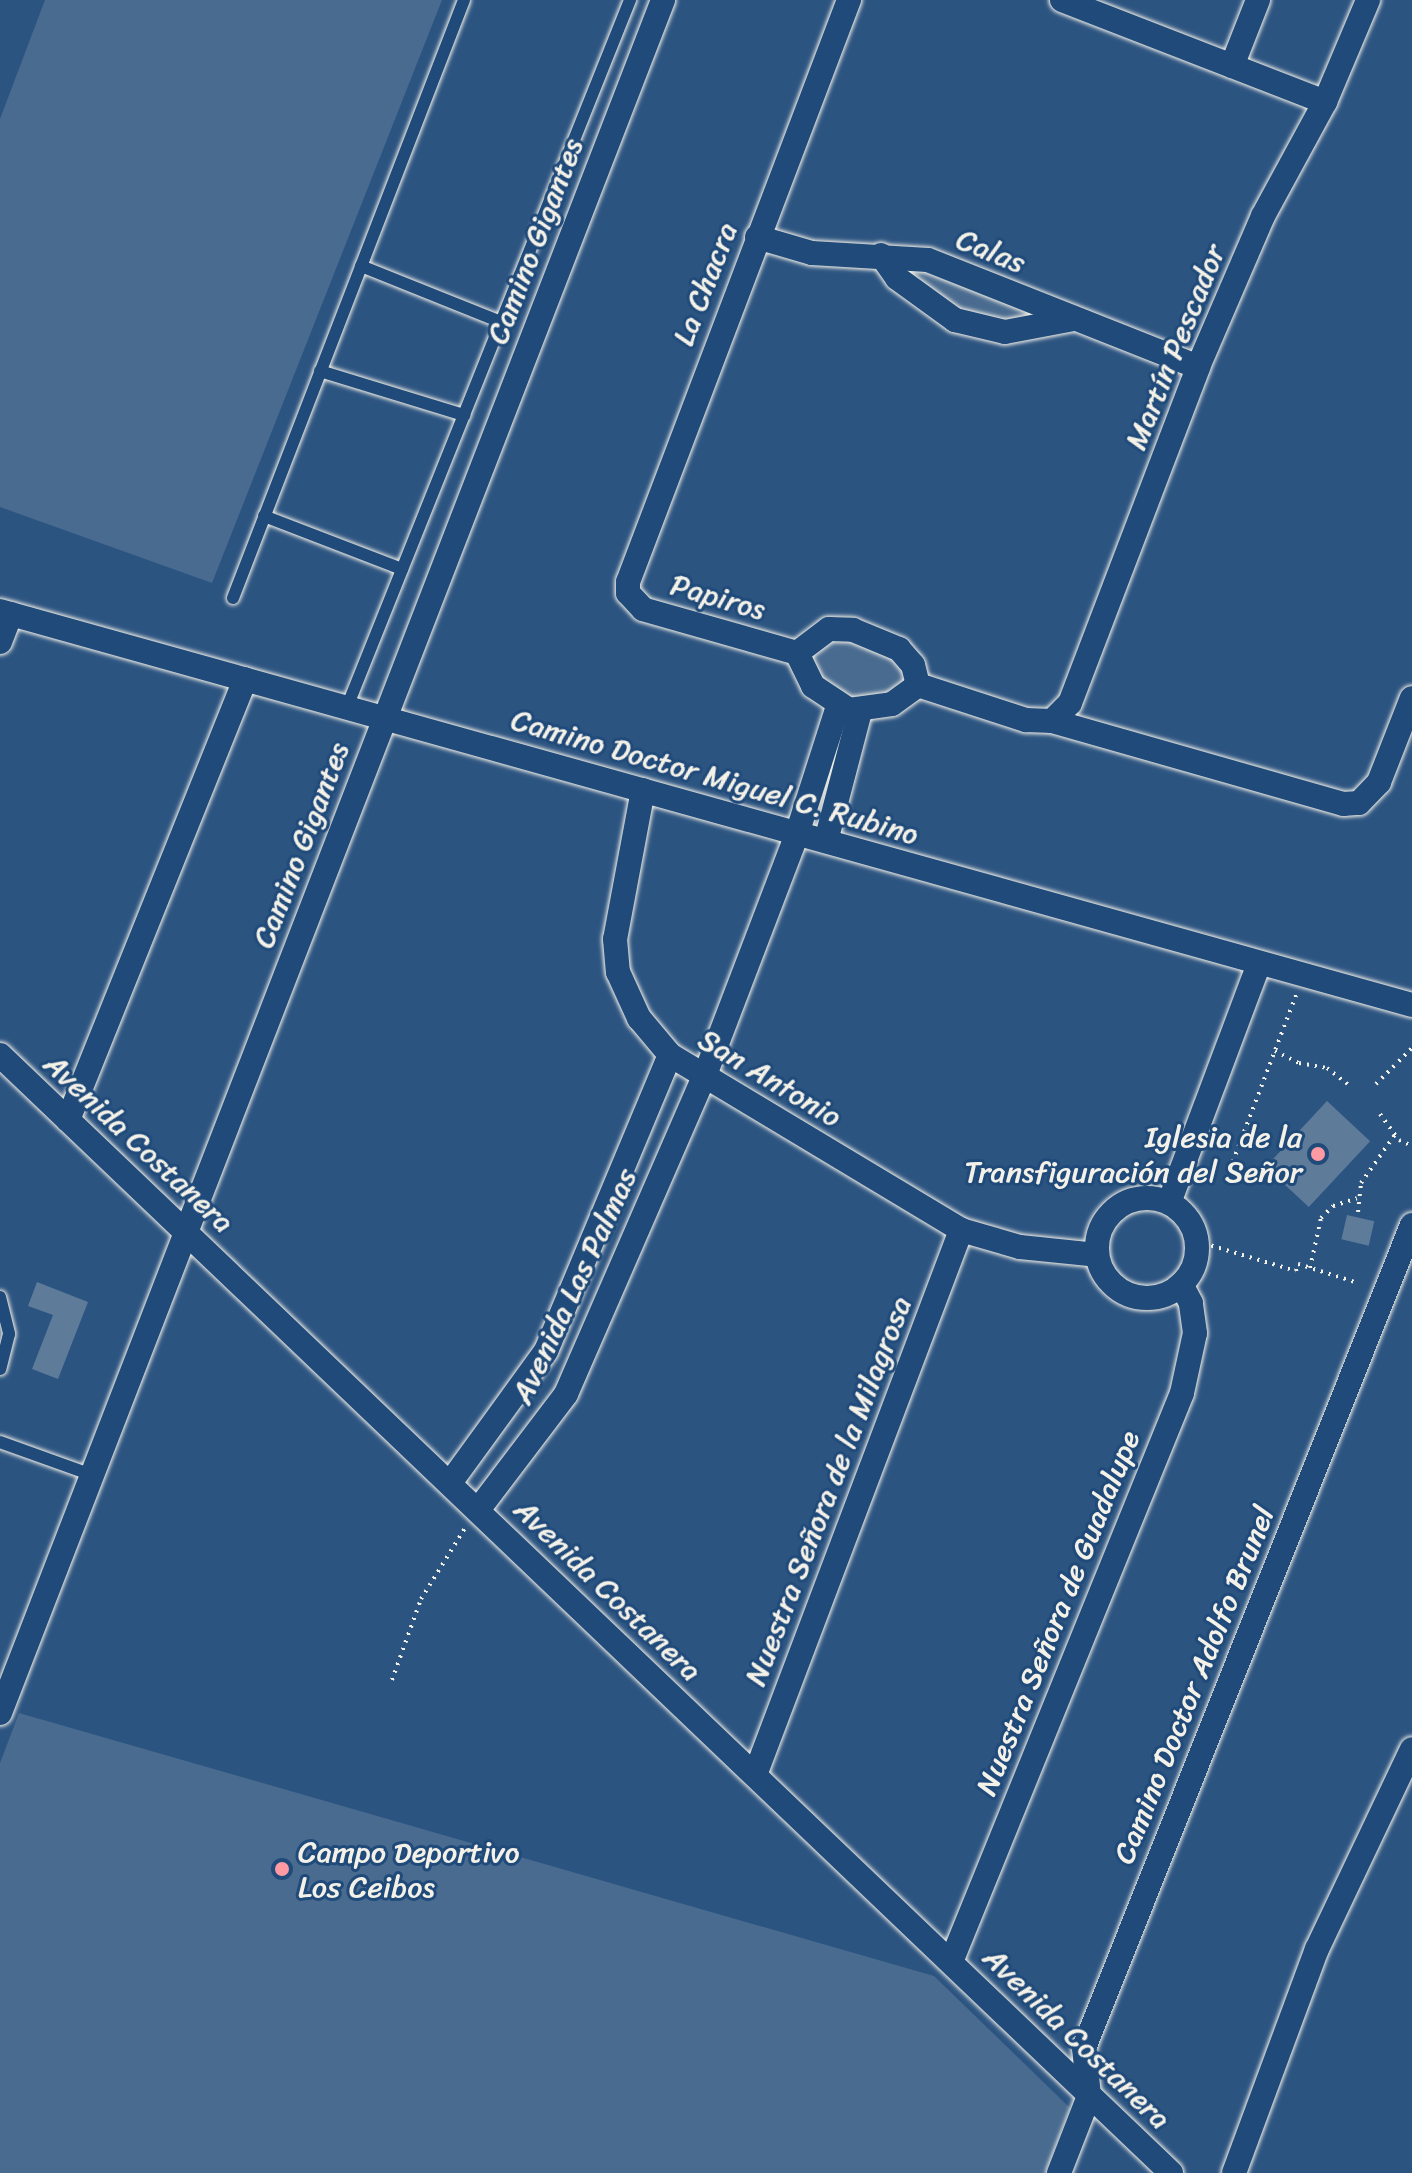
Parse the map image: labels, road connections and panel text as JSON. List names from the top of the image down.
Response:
{
  "streets": {
    "street": [
      "Camino Gigantes",
      "Calas",
      "La Chacra",
      "Martín Pescador",
      "Papiros",
      "Camino Doctor Miguel C. Rubino",
      "San Antonio",
      "Avenida Costanera",
      "Avenida Las Palmas",
      "Nuestra Señora de la Milagrosa",
      "Nuestra Señora de Guadalupe",
      "Camino Doctor Adolfo Brunel"
    ]
  },
  "crossings": [
    ["Camino Gigantes", "Camino Doctor Miguel C. Rubino"],
    ["Camino Gigantes", "Avenida Costanera"],
    ["Calas", "La Chacra"],
    ["Calas", "Martín Pescador"],
    ["La Chacra", "Papiros"],
    ["Camino Doctor Miguel C. Rubino", "San Antonio"],
    ["Camino Doctor Miguel C. Rubino", "Avenida Las Palmas"],
    ["San Antonio", "Avenida Las Palmas"],
    ["San Antonio", "Nuestra Señora de la Milagrosa"],
    ["San Antonio", "Nuestra Señora de Guadalupe"],
    ["Avenida Costanera", "Avenida Las Palmas"],
    ["Avenida Costanera", "Nuestra Señora de la Milagrosa"],
    ["Avenida Costanera", "Nuestra Señora de Guadalupe"],
    ["Avenida Costanera", "Camino Doctor Adolfo Brunel"]
  ],
  "places": ["Iglesia de la Transfiguración del Señor", "Campo Deportivo Los Ceibos"]
}
